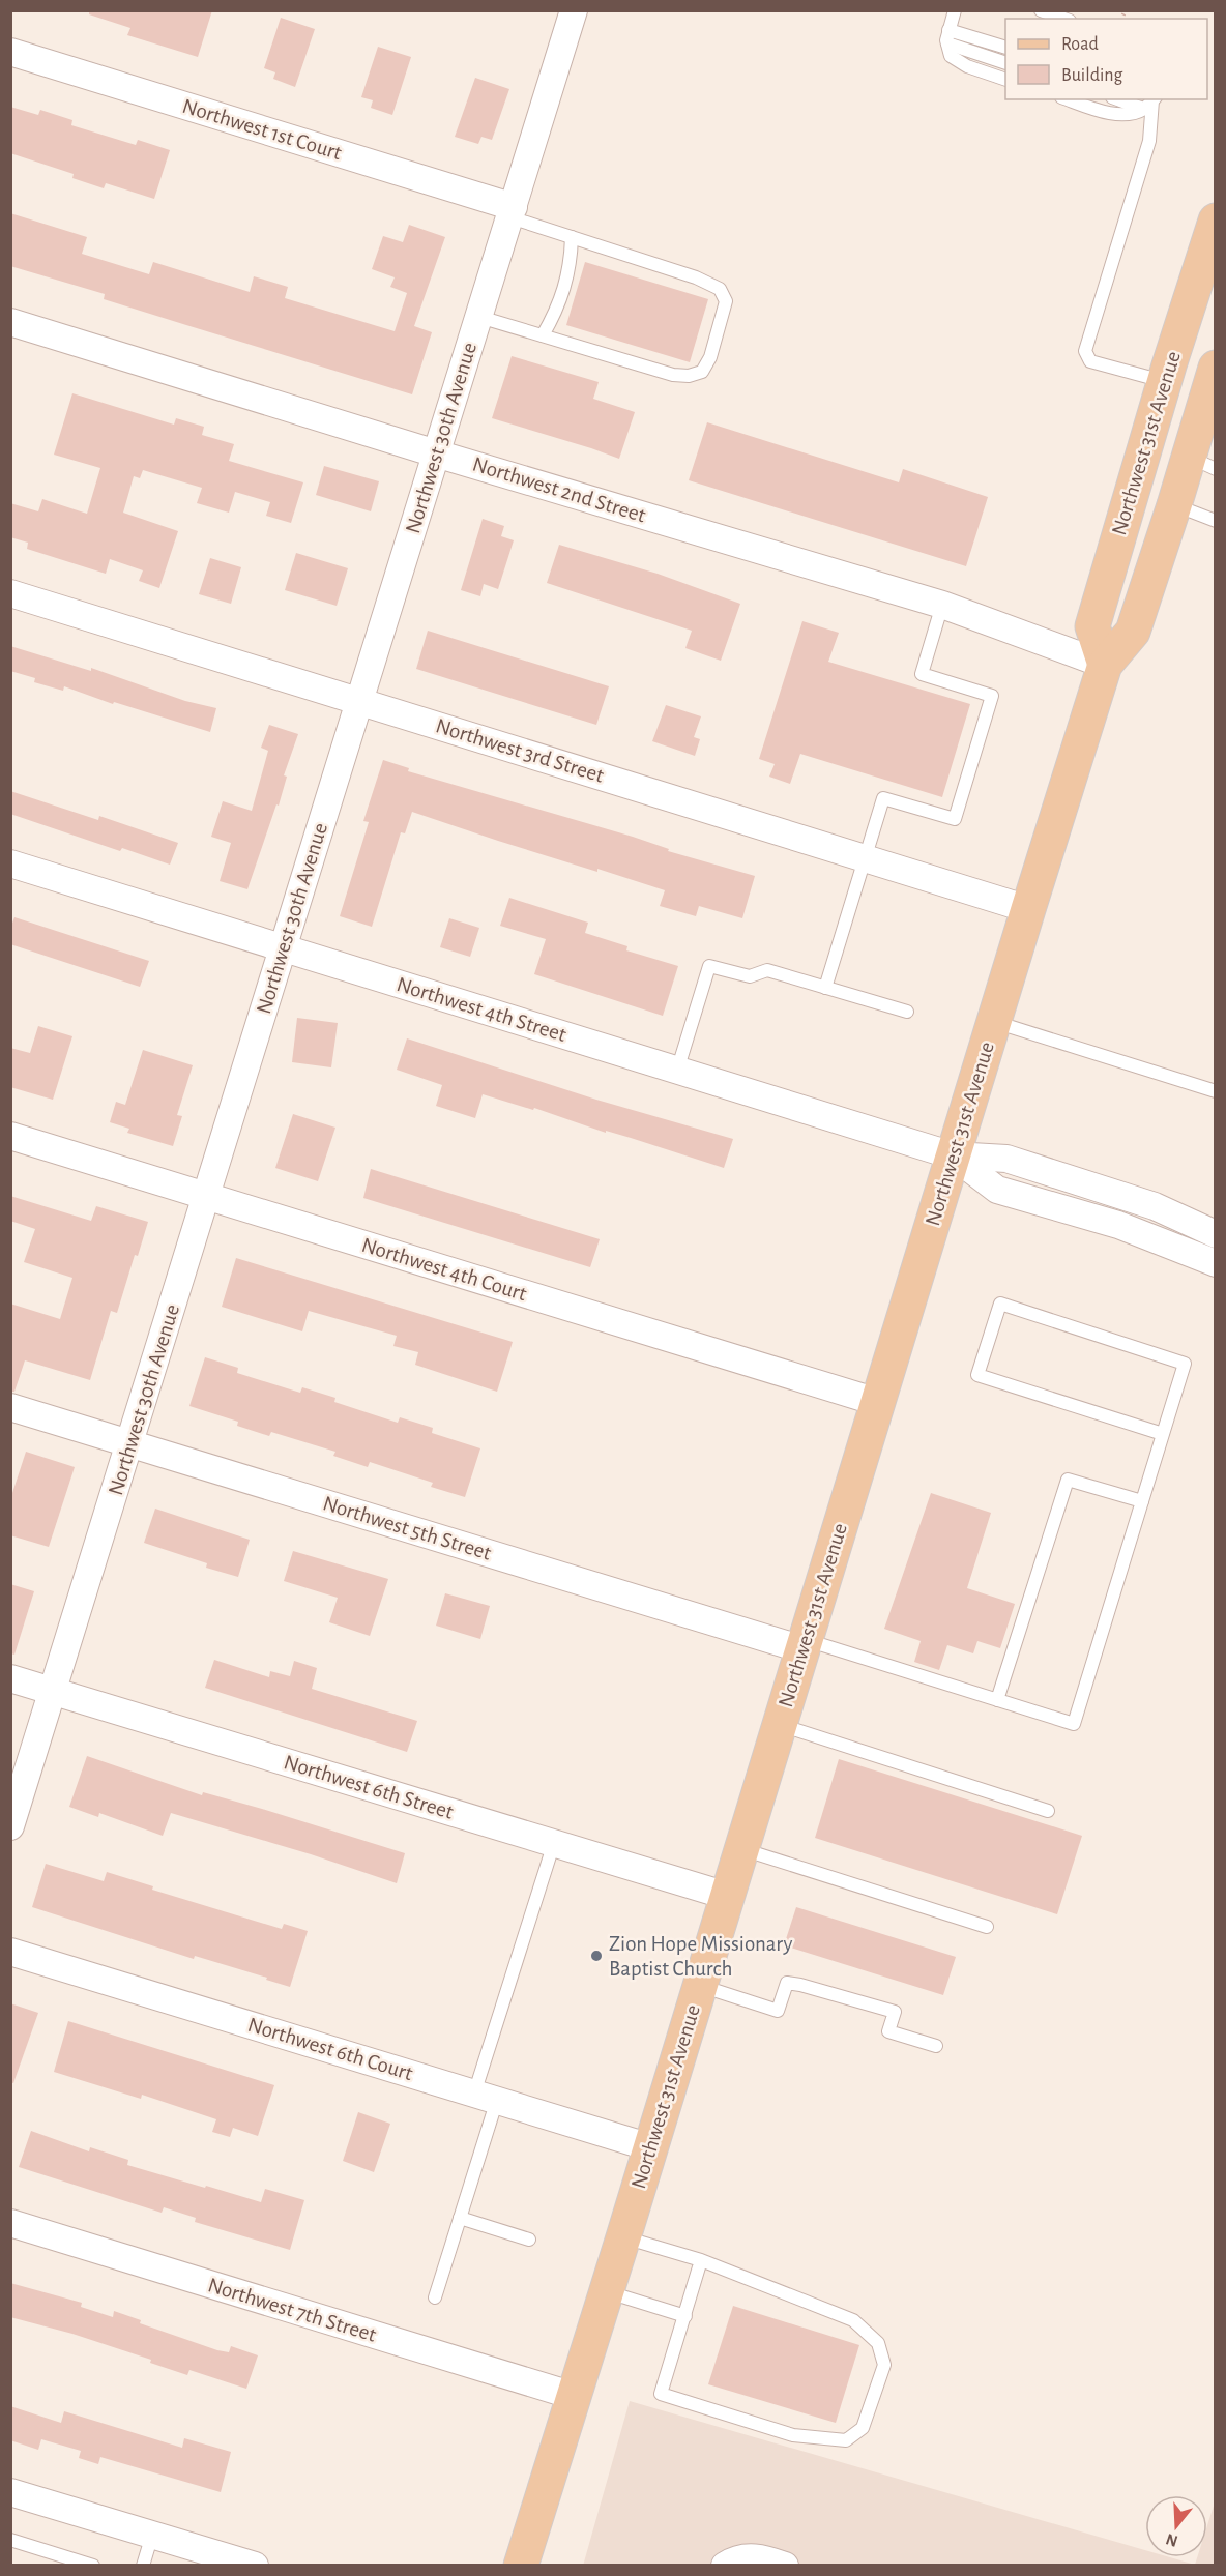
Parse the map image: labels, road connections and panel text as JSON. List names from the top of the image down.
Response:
{
  "streets": {
    "main road": ["Northwest 31st Avenue"],
    "street": [
      "Northwest 1st Court",
      "Northwest 30th Avenue",
      "Northwest 2nd Street",
      "Northwest 3rd Street",
      "Northwest 4th Street",
      "Northwest 4th Court",
      "Northwest 5th Street",
      "Northwest 6th Street",
      "Northwest 6th Court",
      "Northwest 7th Street"
    ]
  },
  "crossings": [
    ["Northwest 1st Court", "Northwest 30th Avenue"],
    ["Northwest 30th Avenue", "Northwest 2nd Street"],
    ["Northwest 30th Avenue", "Northwest 3rd Street"],
    ["Northwest 30th Avenue", "Northwest 4th Street"],
    ["Northwest 30th Avenue", "Northwest 4th Court"],
    ["Northwest 30th Avenue", "Northwest 5th Street"],
    ["Northwest 30th Avenue", "Northwest 6th Street"],
    ["Northwest 31st Avenue", "Northwest 2nd Street"],
    ["Northwest 31st Avenue", "Northwest 3rd Street"],
    ["Northwest 31st Avenue", "Northwest 4th Street"],
    ["Northwest 31st Avenue", "Northwest 4th Court"],
    ["Northwest 31st Avenue", "Northwest 5th Street"],
    ["Northwest 31st Avenue", "Northwest 6th Street"],
    ["Northwest 31st Avenue", "Northwest 6th Court"],
    ["Northwest 31st Avenue", "Northwest 7th Street"]
  ],
  "places": ["Zion Hope Missionary Baptist Church"],
  "legend": ["Road", "Building"],
  "north": "bottom"
}
